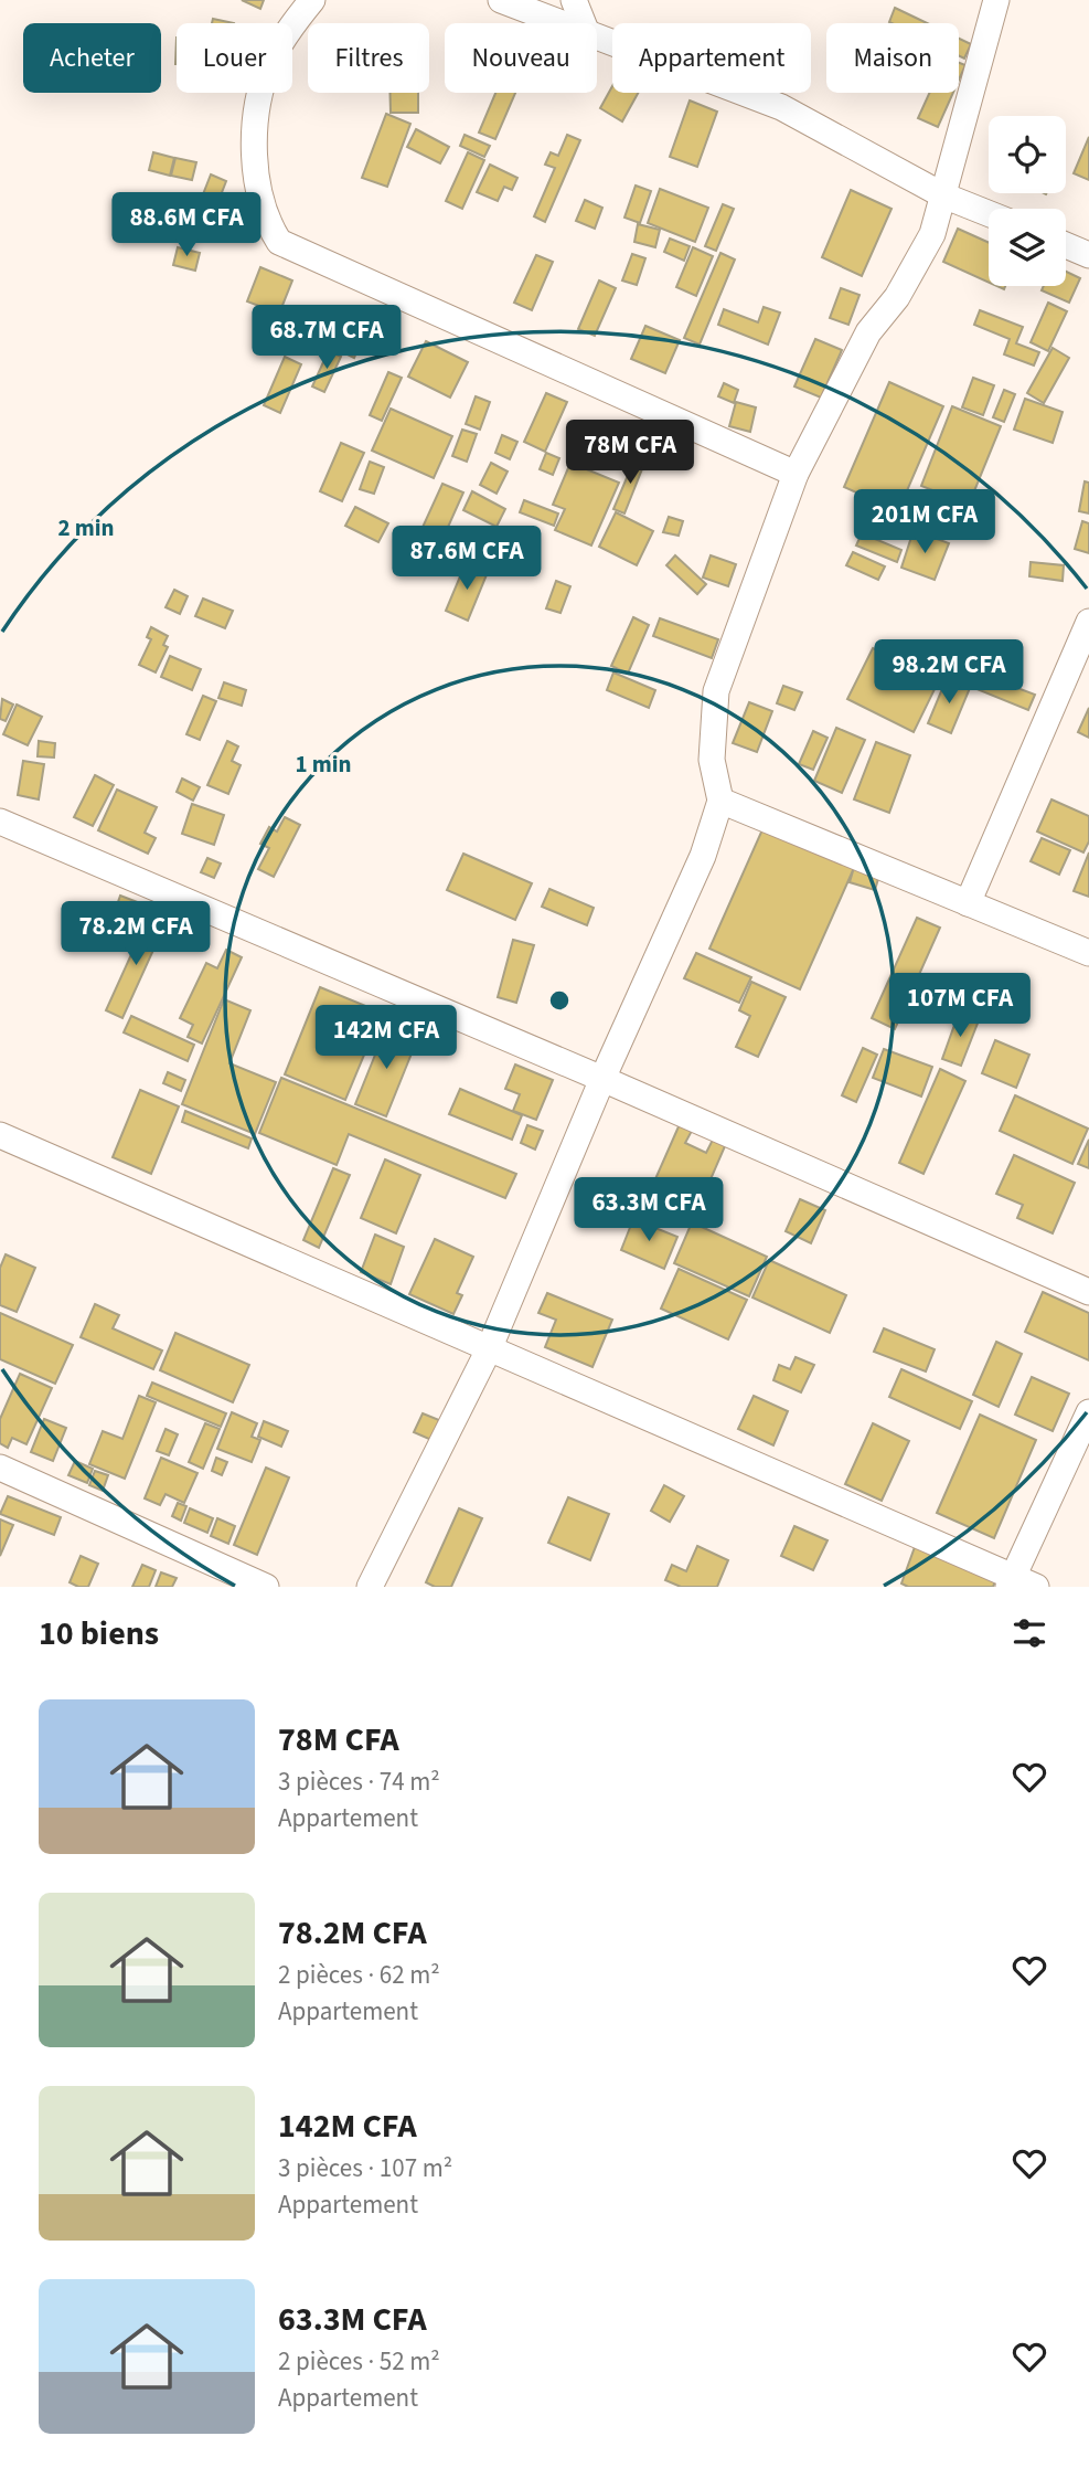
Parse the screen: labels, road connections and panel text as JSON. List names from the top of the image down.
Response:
{
  "page": {
    "chip": [
      "Acheter",
      "Louer",
      "Filtres",
      "Nouveau",
      "Appartement",
      "Maison"
    ],
    "price": [
      "88.6M CFA",
      "68.7M CFA",
      "78M CFA",
      "201M CFA",
      "87.6M CFA",
      "98.2M CFA",
      "78.2M CFA",
      "107M CFA",
      "142M CFA",
      "63.3M CFA"
    ],
    "heading": "10 biens",
    "list": [
      {
        "name": "78M CFA",
        "note": "3 pièces · 74 m² · Appartement"
      },
      {
        "name": "78.2M CFA",
        "note": "2 pièces · 62 m² · Appartement"
      },
      {
        "name": "142M CFA",
        "note": "3 pièces · 107 m² · Appartement"
      },
      {
        "name": "63.3M CFA",
        "note": "2 pièces · 52 m² · Appartement"
      }
    ]
  },
  "rings": ["2 min", "1 min"]
}
